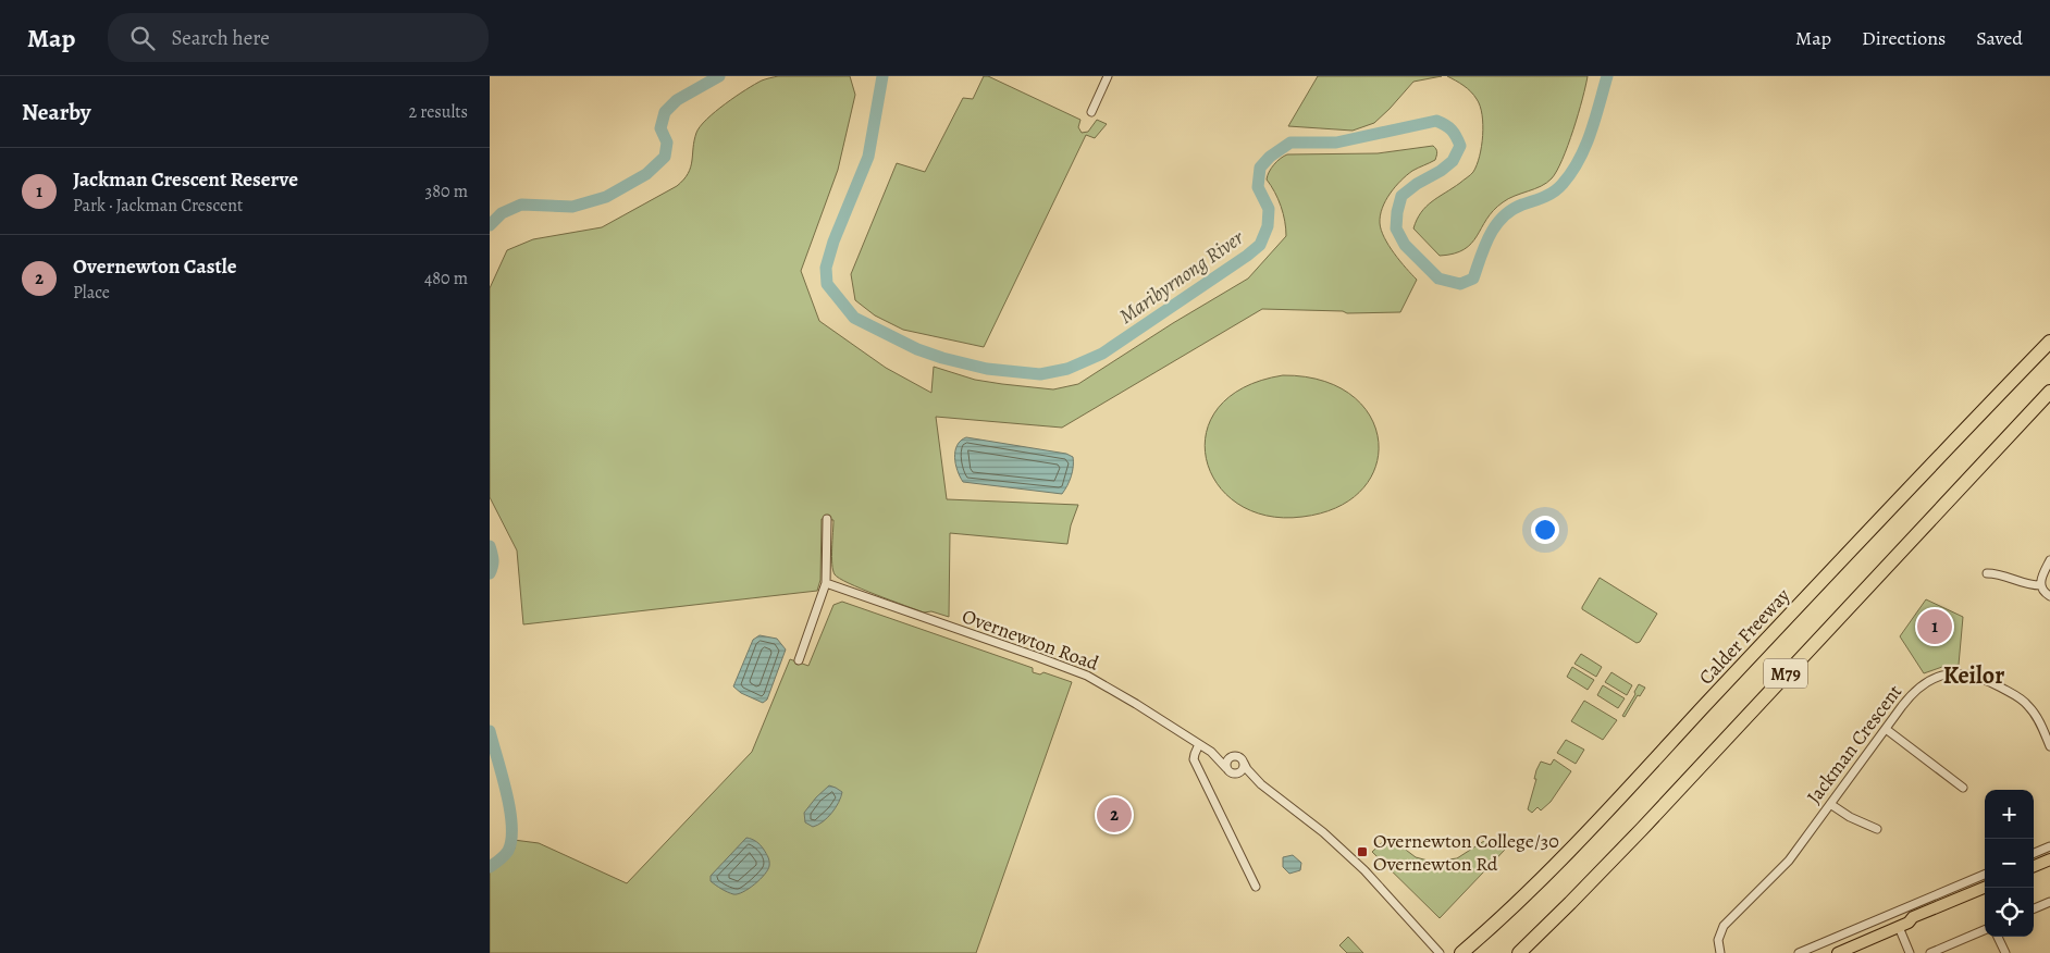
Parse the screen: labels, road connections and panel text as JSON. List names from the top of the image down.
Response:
{
  "streets": {
    "highway": ["Calder Freeway", "M79"],
    "street": ["Overnewton Road", "Jackman Crescent"]
  },
  "districts": ["Keilor"],
  "water": ["Maribyrnong River"],
  "places": {
    "transit": ["Overnewton College/30 Overnewton Rd"]
  },
  "page": {
    "header": "Map",
    "search": "Search here",
    "nav": ["Map", "Directions", "Saved"],
    "heading": ["Nearby", "2 results"],
    "list": [
      {
        "mark": "1",
        "name": "Jackman Crescent Reserve",
        "note": "Park · Jackman Crescent",
        "value": "380 m"
      },
      {
        "mark": "2",
        "name": "Overnewton Castle",
        "note": "Place",
        "value": "480 m"
      }
    ],
    "pins": ["1", "2"],
    "map_buttons": ["+", "−"]
  }
}
